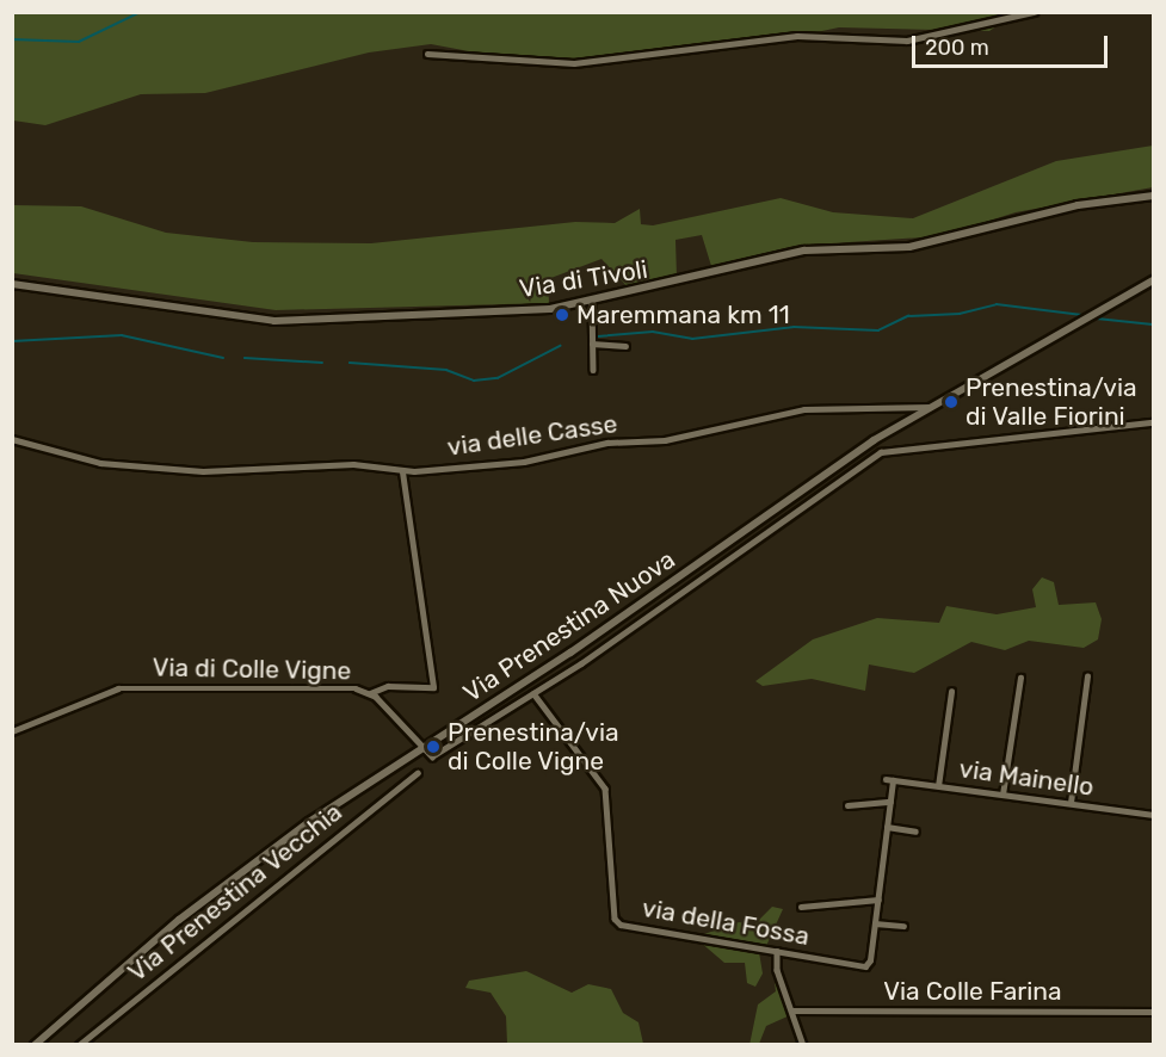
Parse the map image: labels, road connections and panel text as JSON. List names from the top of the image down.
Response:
{
  "streets": {
    "main road": ["Via di Tivoli", "Via Prenestina Nuova"],
    "street": [
      "via delle Casse",
      "Via di Colle Vigne",
      "via Mainello",
      "Via Prenestina Vecchia",
      "via della Fossa",
      "Via Colle Farina"
    ]
  },
  "crossings": [
    ["via delle Casse", "Via Prenestina Nuova"],
    ["Via Prenestina Nuova", "Via di Colle Vigne"]
  ],
  "places": ["Maremmana km 11", "Prenestina/via di Valle Fiorini", "Prenestina/via di Colle Vigne"],
  "scale_bar": "200 m"
}
